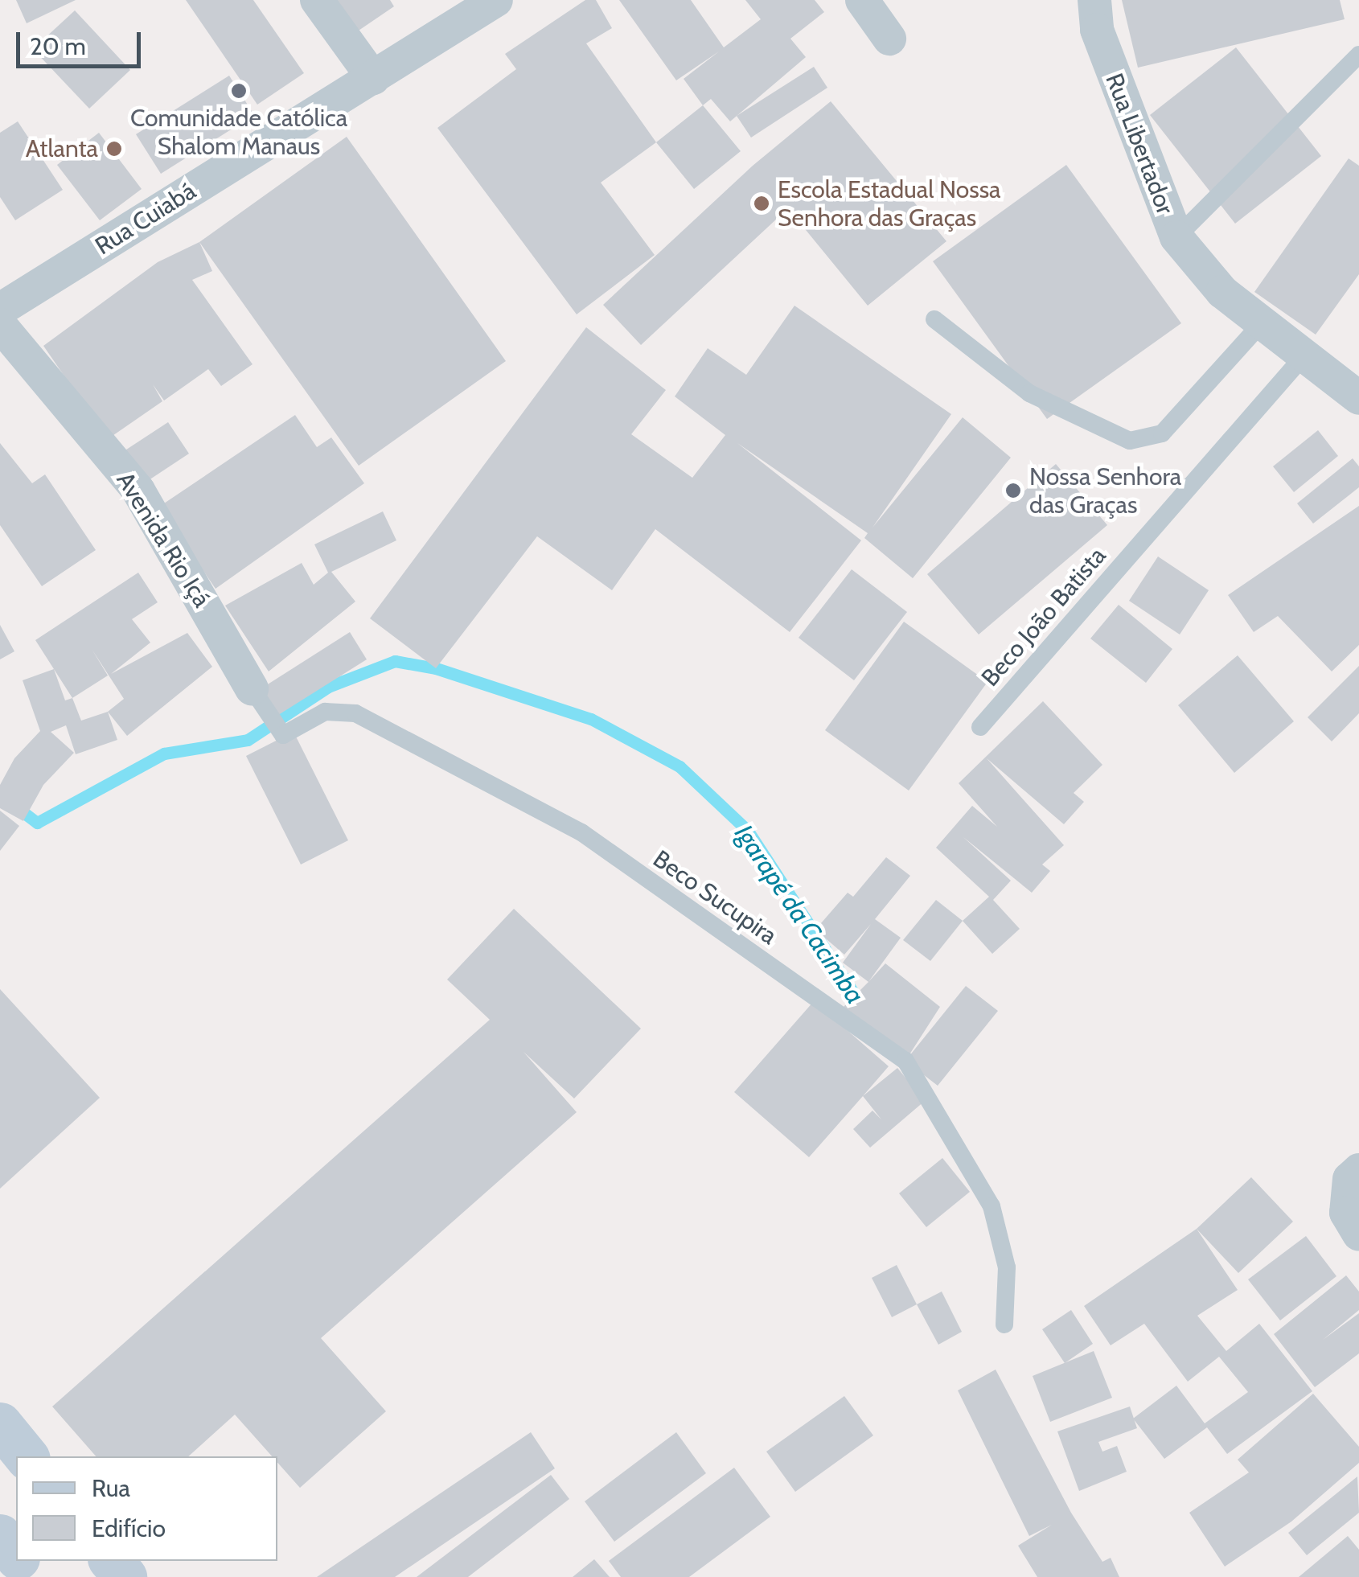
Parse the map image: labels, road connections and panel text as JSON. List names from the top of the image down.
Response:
{
  "streets": {
    "street": ["Rua Libertador", "Rua Cuiabá", "Avenida Rio Içá"],
    "lane": ["Beco João Batista", "Beco Sucupira"]
  },
  "crossings": [
    ["Rua Libertador", "Beco João Batista"],
    ["Avenida Rio Içá", "Beco Sucupira"]
  ],
  "water": ["Igarapé da Cacimba"],
  "places": [
    "Comunidade Católica Shalom Manaus",
    "Atlanta",
    "Escola Estadual Nossa Senhora das Graças",
    "Nossa Senhora das Graças"
  ],
  "legend": ["Rua", "Edifício"],
  "scale_bar": "20 m"
}
